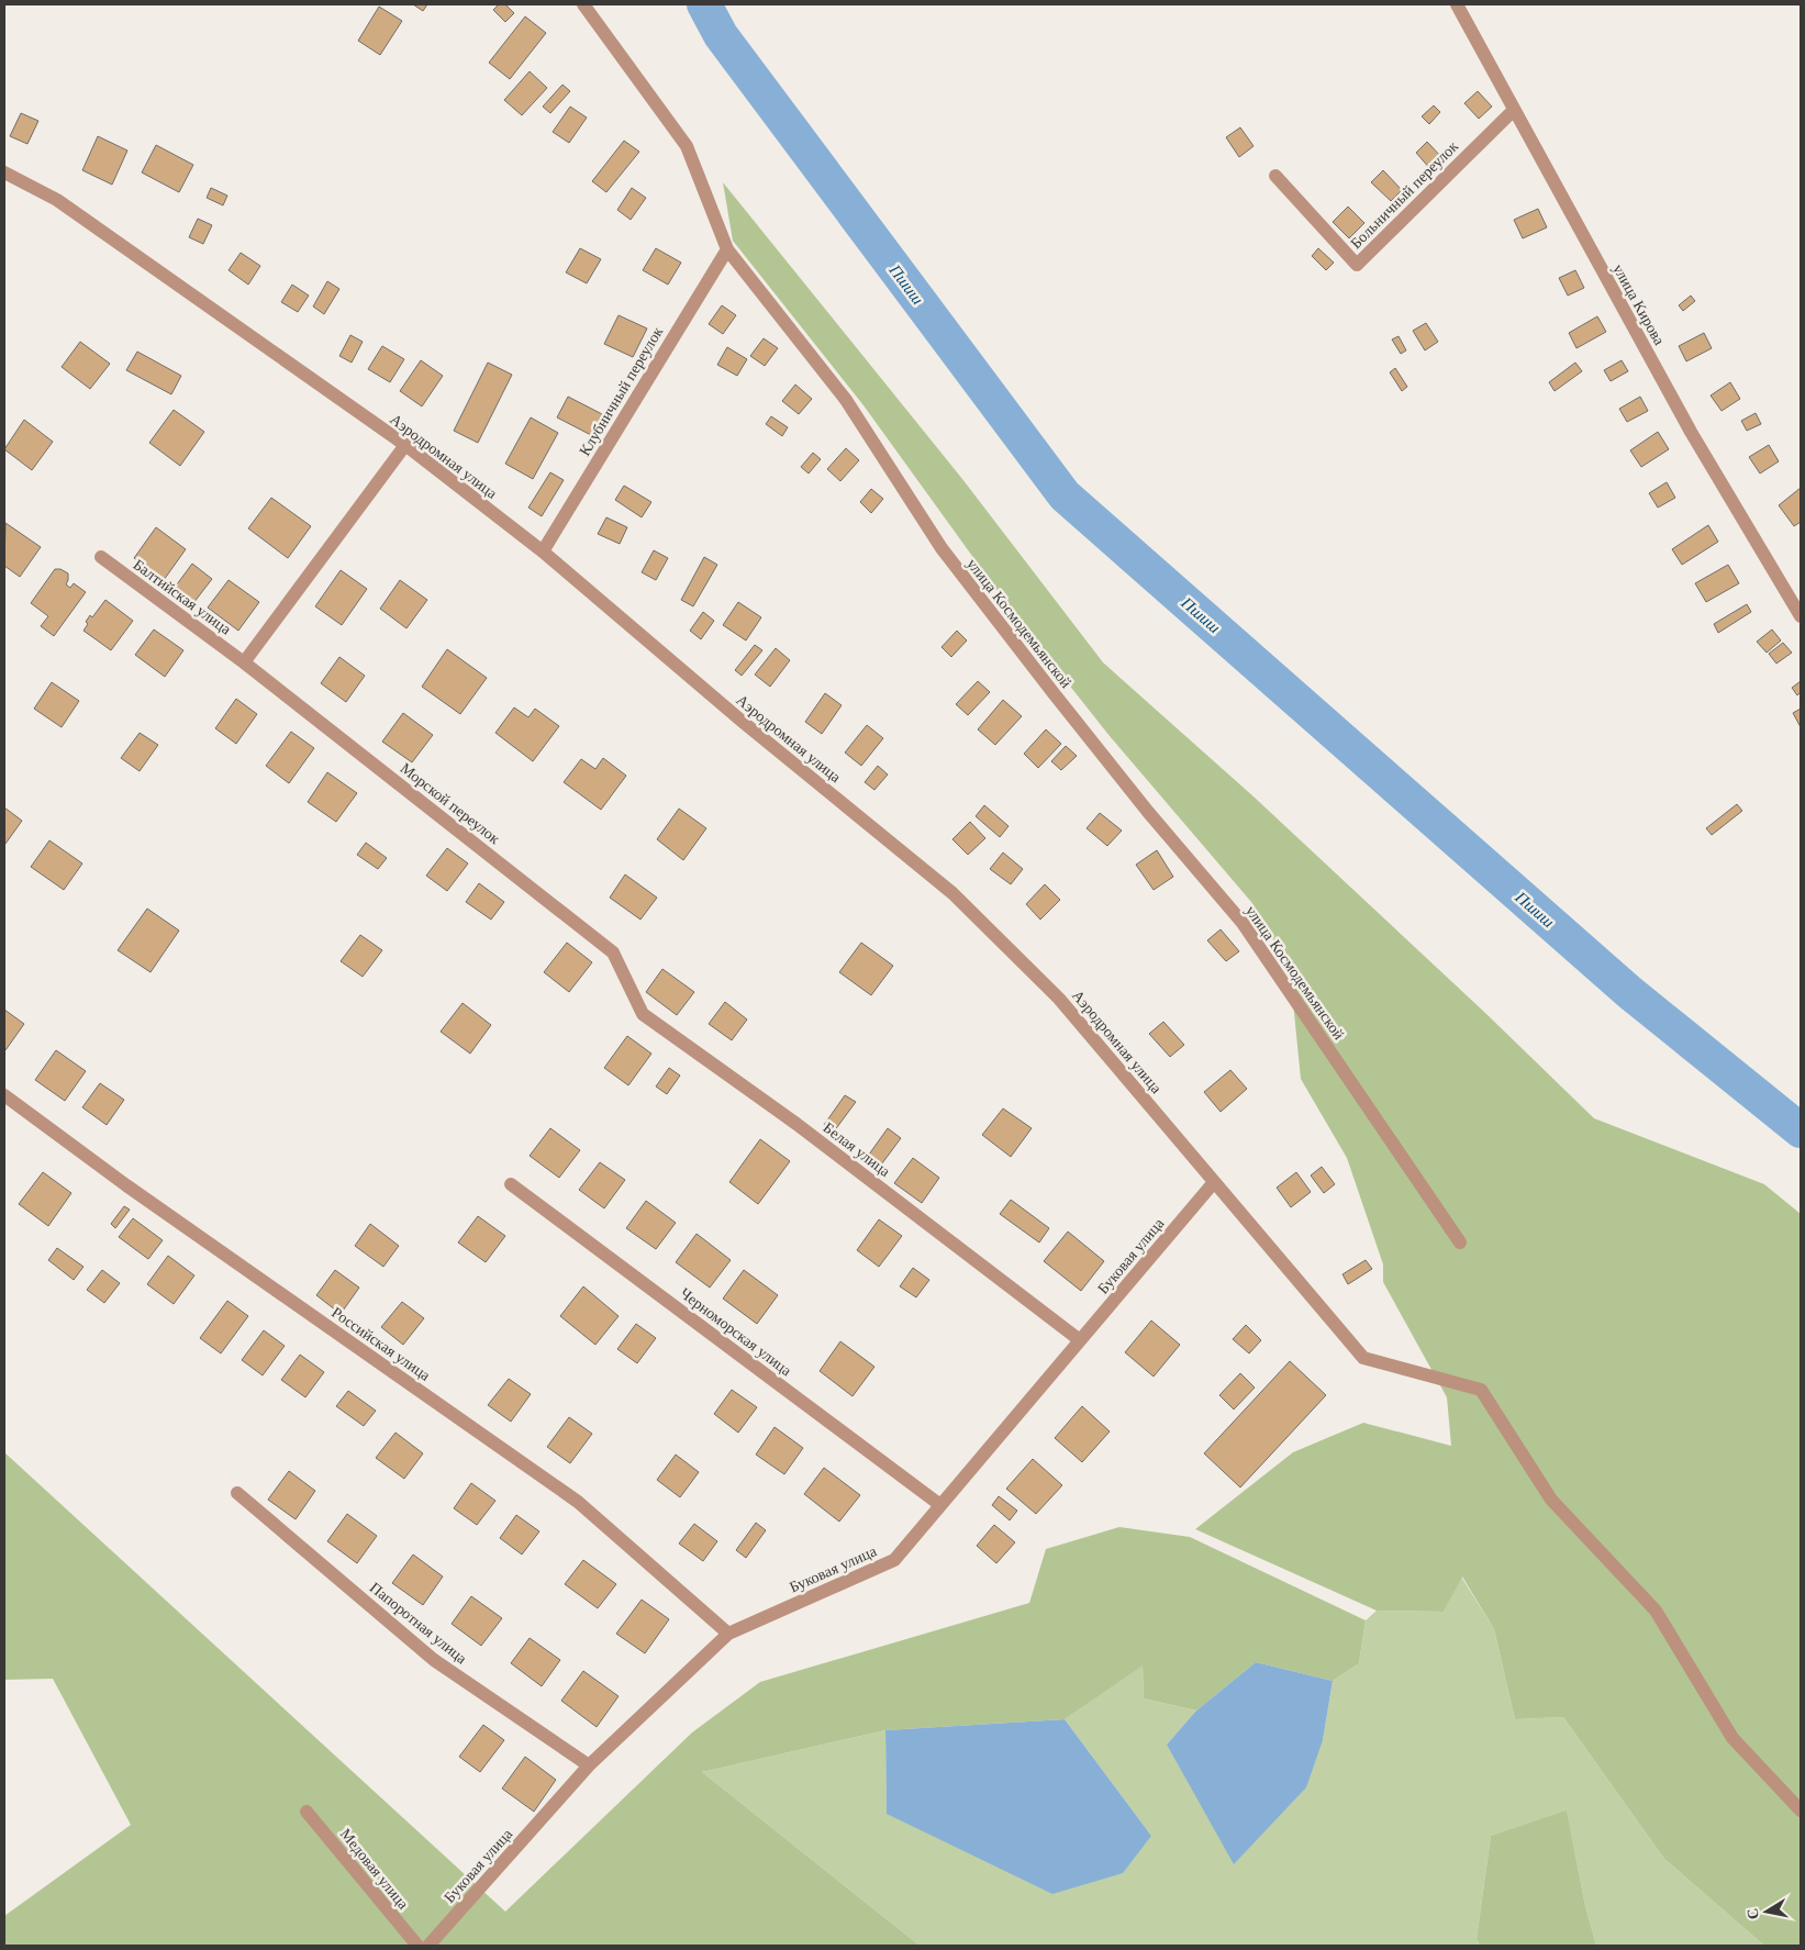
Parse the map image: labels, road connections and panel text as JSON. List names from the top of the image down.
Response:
{
  "streets": {
    "street": [
      "Больничный переулок",
      "улица Кирова",
      "Клубничный переулок",
      "Аэродромная улица",
      "Балтийская улица",
      "улица Космодемьянской",
      "Морской переулок",
      "Белая улица",
      "Буковая улица",
      "Черноморская улица",
      "Российская улица",
      "Папоротная улица",
      "Медовая улица"
    ]
  },
  "crossings": [
    ["Больничный переулок", "улица Кирова"],
    ["Клубничный переулок", "Аэродромная улица"],
    ["Клубничный переулок", "улица Космодемьянской"],
    ["Аэродромная улица", "Буковая улица"],
    ["Балтийская улица", "Морской переулок"],
    ["Морской переулок", "Белая улица"],
    ["Белая улица", "Буковая улица"],
    ["Буковая улица", "Черноморская улица"],
    ["Буковая улица", "Российская улица"],
    ["Буковая улица", "Папоротная улица"]
  ],
  "water": ["Пшиш"],
  "north": "left"
}
